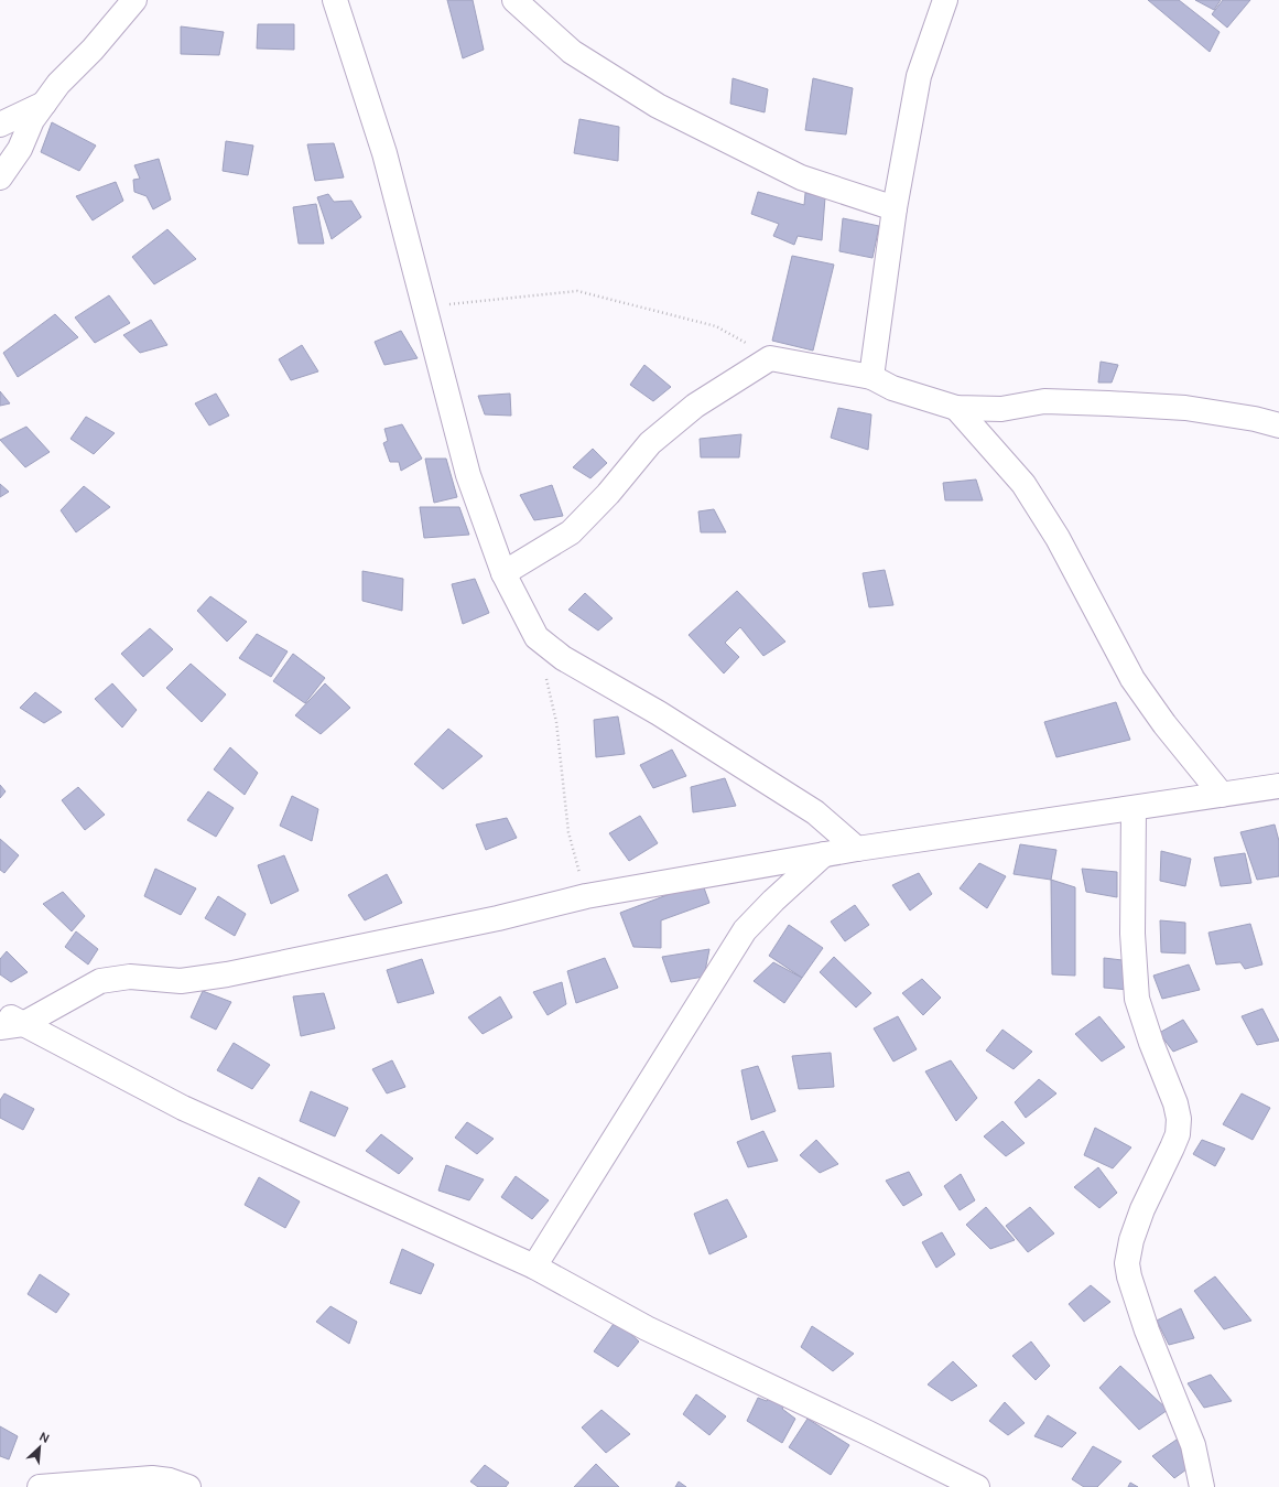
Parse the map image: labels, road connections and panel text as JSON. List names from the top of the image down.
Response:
{
  "north": "top right"
}
